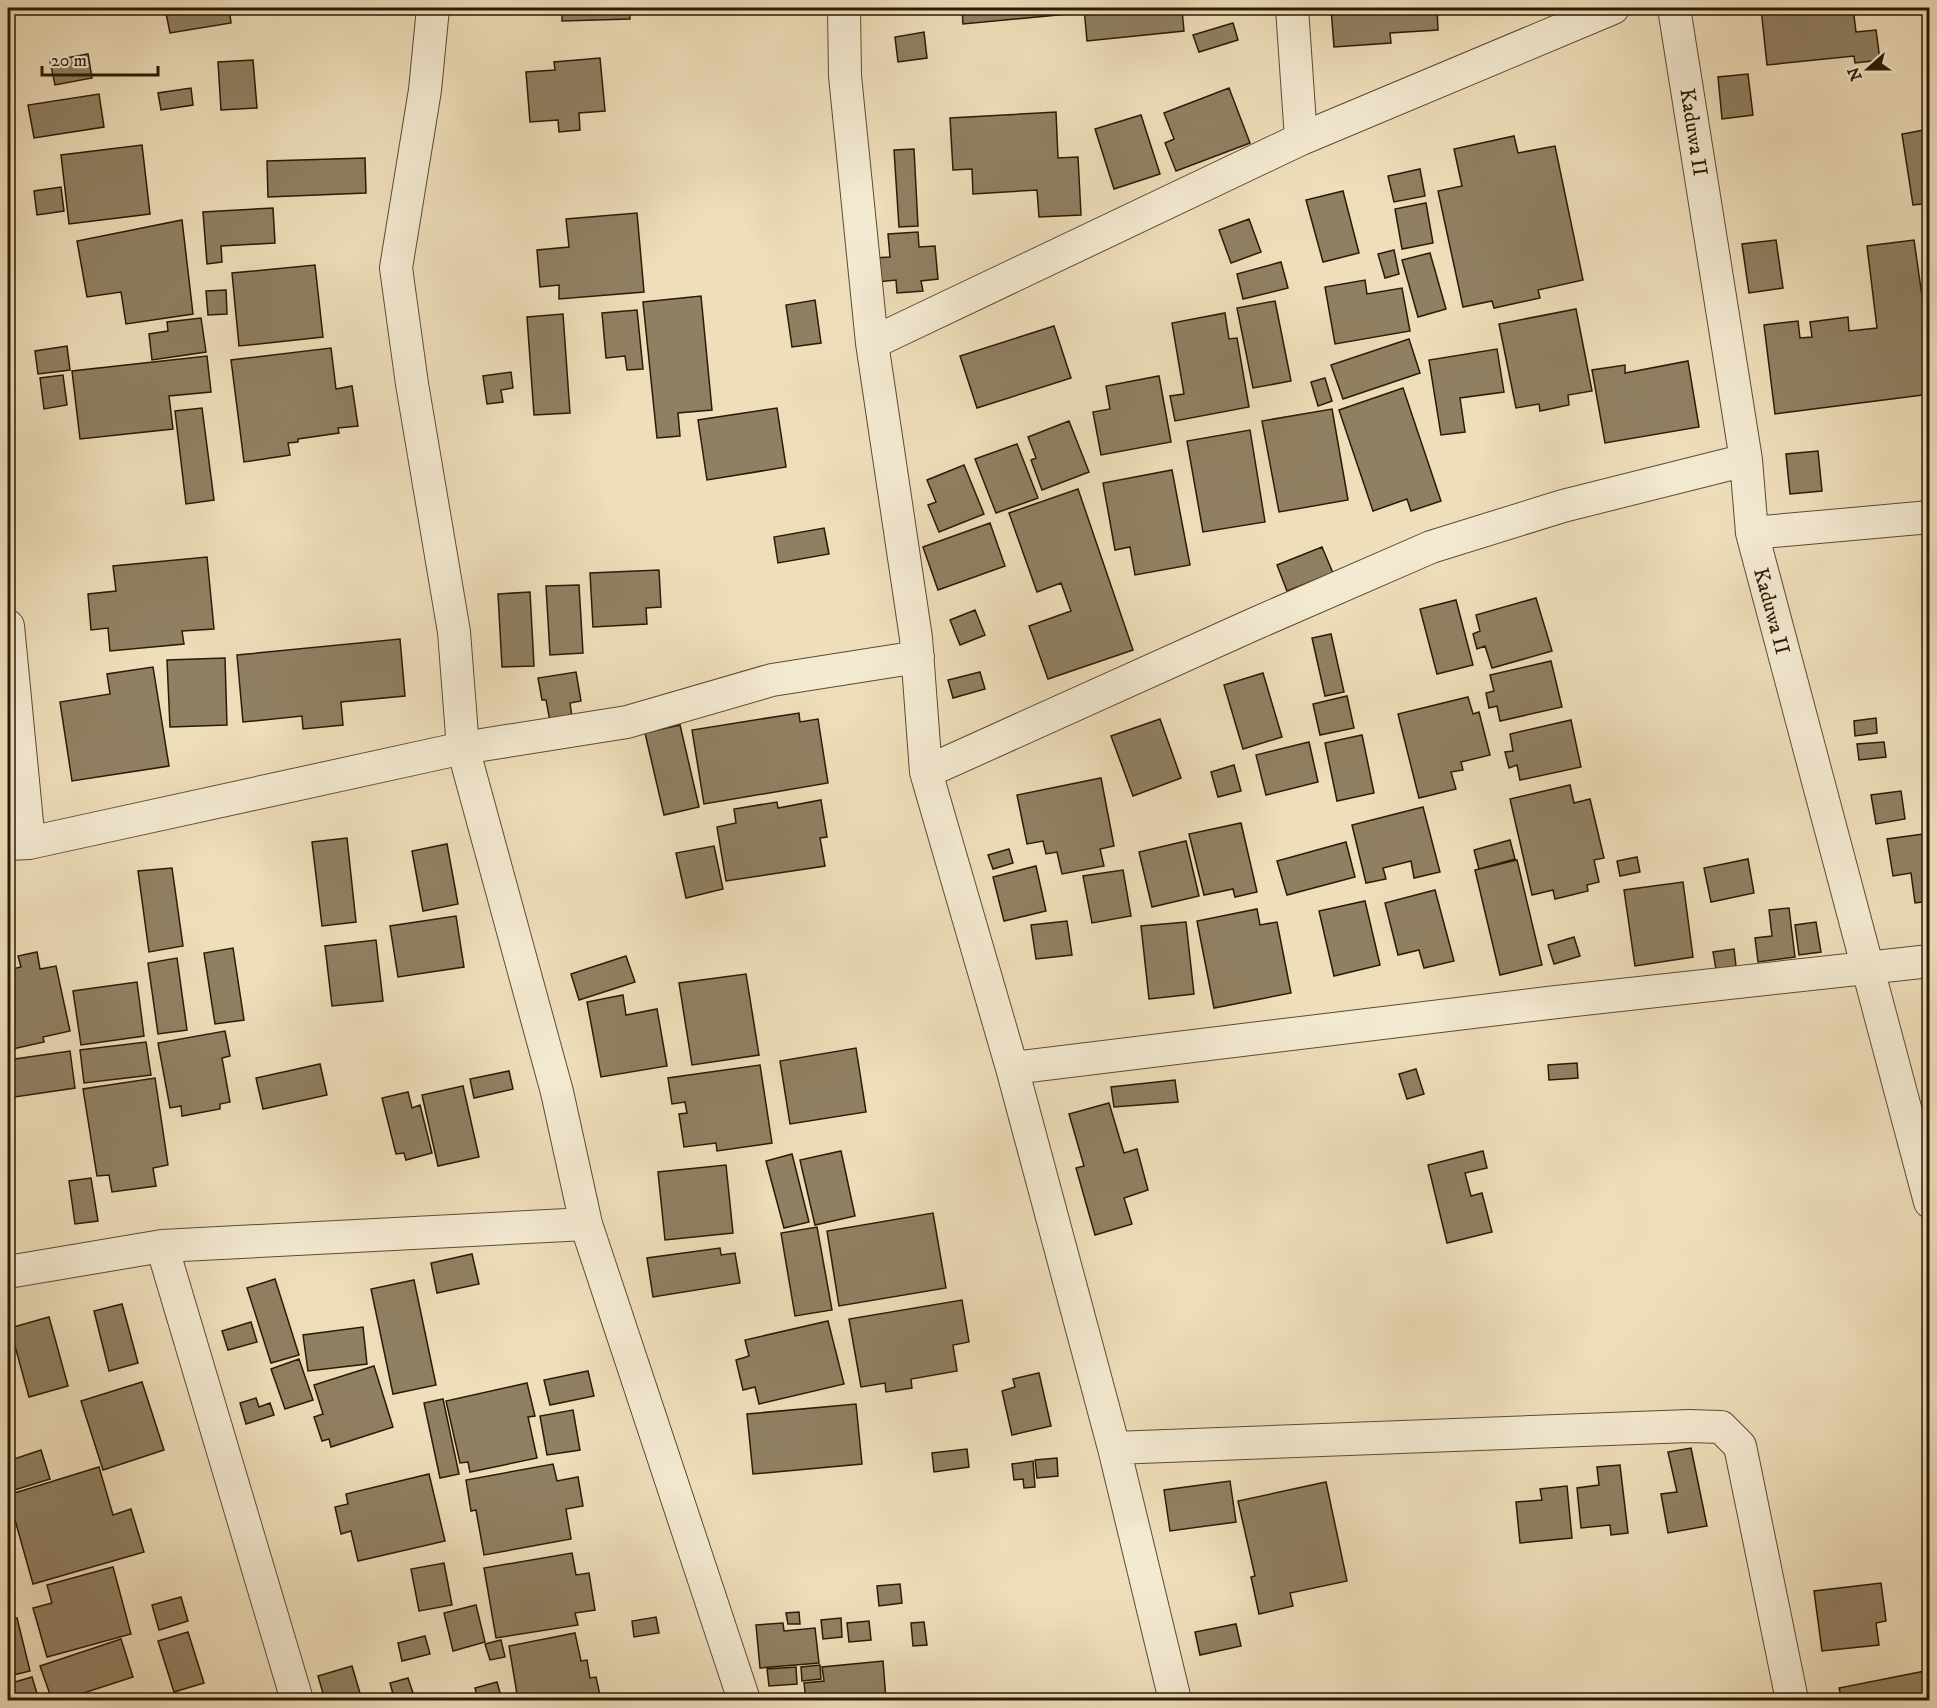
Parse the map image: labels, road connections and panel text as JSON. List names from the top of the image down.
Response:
{
  "streets": {
    "street": ["Kaduwa II"]
  },
  "scale_bar": "20 m",
  "north": "left"
}
